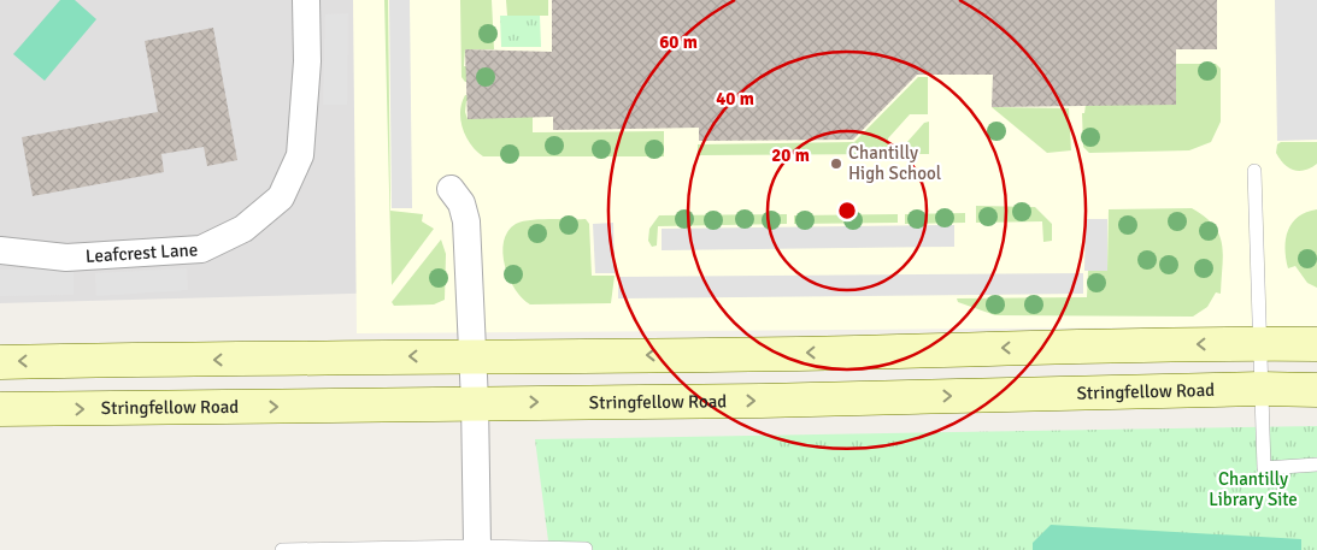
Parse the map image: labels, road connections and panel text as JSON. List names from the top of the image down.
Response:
{
  "streets": {
    "main road": ["Stringfellow Road"],
    "street": ["Leafcrest Lane"]
  },
  "parks": ["Chantilly Library Site"],
  "places": ["Chantilly High School"],
  "rings": ["60 m", "40 m", "20 m"]
}
